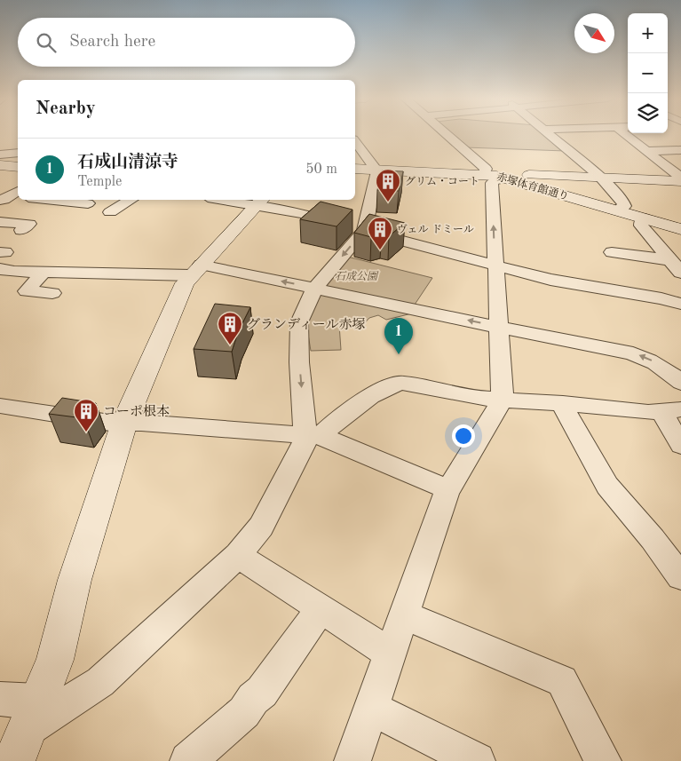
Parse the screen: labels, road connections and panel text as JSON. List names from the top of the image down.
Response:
{
  "streets": {
    "street": ["赤塚体育館通り"]
  },
  "parks": ["石成公園"],
  "places": {
    "building": [
      "グリム・コート",
      "ヴェル ドミール",
      "グランディール赤塚",
      "コーポ根本"
    ]
  },
  "north": "bottom right",
  "page": {
    "map_buttons": ["+", "−"],
    "search": "Search here",
    "heading": "Nearby",
    "list": [
      {
        "mark": "1",
        "name": "石成山清涼寺",
        "note": "Temple",
        "value": "50 m"
      }
    ],
    "pins": "1"
  }
}
